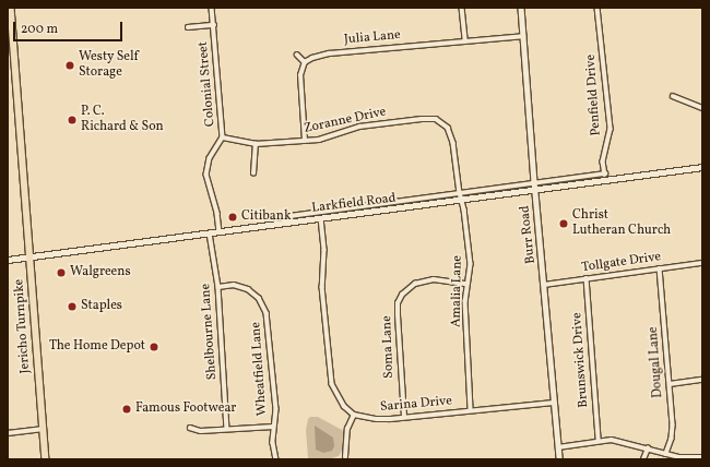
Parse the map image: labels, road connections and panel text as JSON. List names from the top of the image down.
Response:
{
  "streets": {
    "main road": ["Larkfield Road", "Jericho Turnpike"],
    "street": [
      "Julia Lane",
      "Colonial Street",
      "Penfield Drive",
      "Zoranne Drive",
      "Burr Road",
      "Tollgate Drive",
      "Amalia Lane",
      "Shelbourne Lane",
      "Soma Lane",
      "Brunswick Drive",
      "Dougal Lane",
      "Wheatfield Lane",
      "Sarina Drive"
    ]
  },
  "crossings": [
    ["Julia Lane", "Burr Road"],
    ["Colonial Street", "Zoranne Drive"],
    ["Colonial Street", "Larkfield Road"],
    ["Penfield Drive", "Larkfield Road"],
    ["Zoranne Drive", "Larkfield Road"],
    ["Zoranne Drive", "Amalia Lane"],
    ["Larkfield Road", "Burr Road"],
    ["Larkfield Road", "Amalia Lane"],
    ["Larkfield Road", "Jericho Turnpike"],
    ["Larkfield Road", "Shelbourne Lane"],
    ["Burr Road", "Tollgate Drive"],
    ["Burr Road", "Sarina Drive"],
    ["Tollgate Drive", "Brunswick Drive"],
    ["Tollgate Drive", "Dougal Lane"],
    ["Amalia Lane", "Soma Lane"],
    ["Amalia Lane", "Sarina Drive"],
    ["Shelbourne Lane", "Wheatfield Lane"],
    ["Soma Lane", "Sarina Drive"]
  ],
  "places": [
    "Westy Self Storage",
    "P. C. Richard & Son",
    "Citibank",
    "Christ Lutheran Church",
    "Walgreens",
    "Staples",
    "The Home Depot",
    "Famous Footwear"
  ],
  "scale_bar": "200 m"
}
